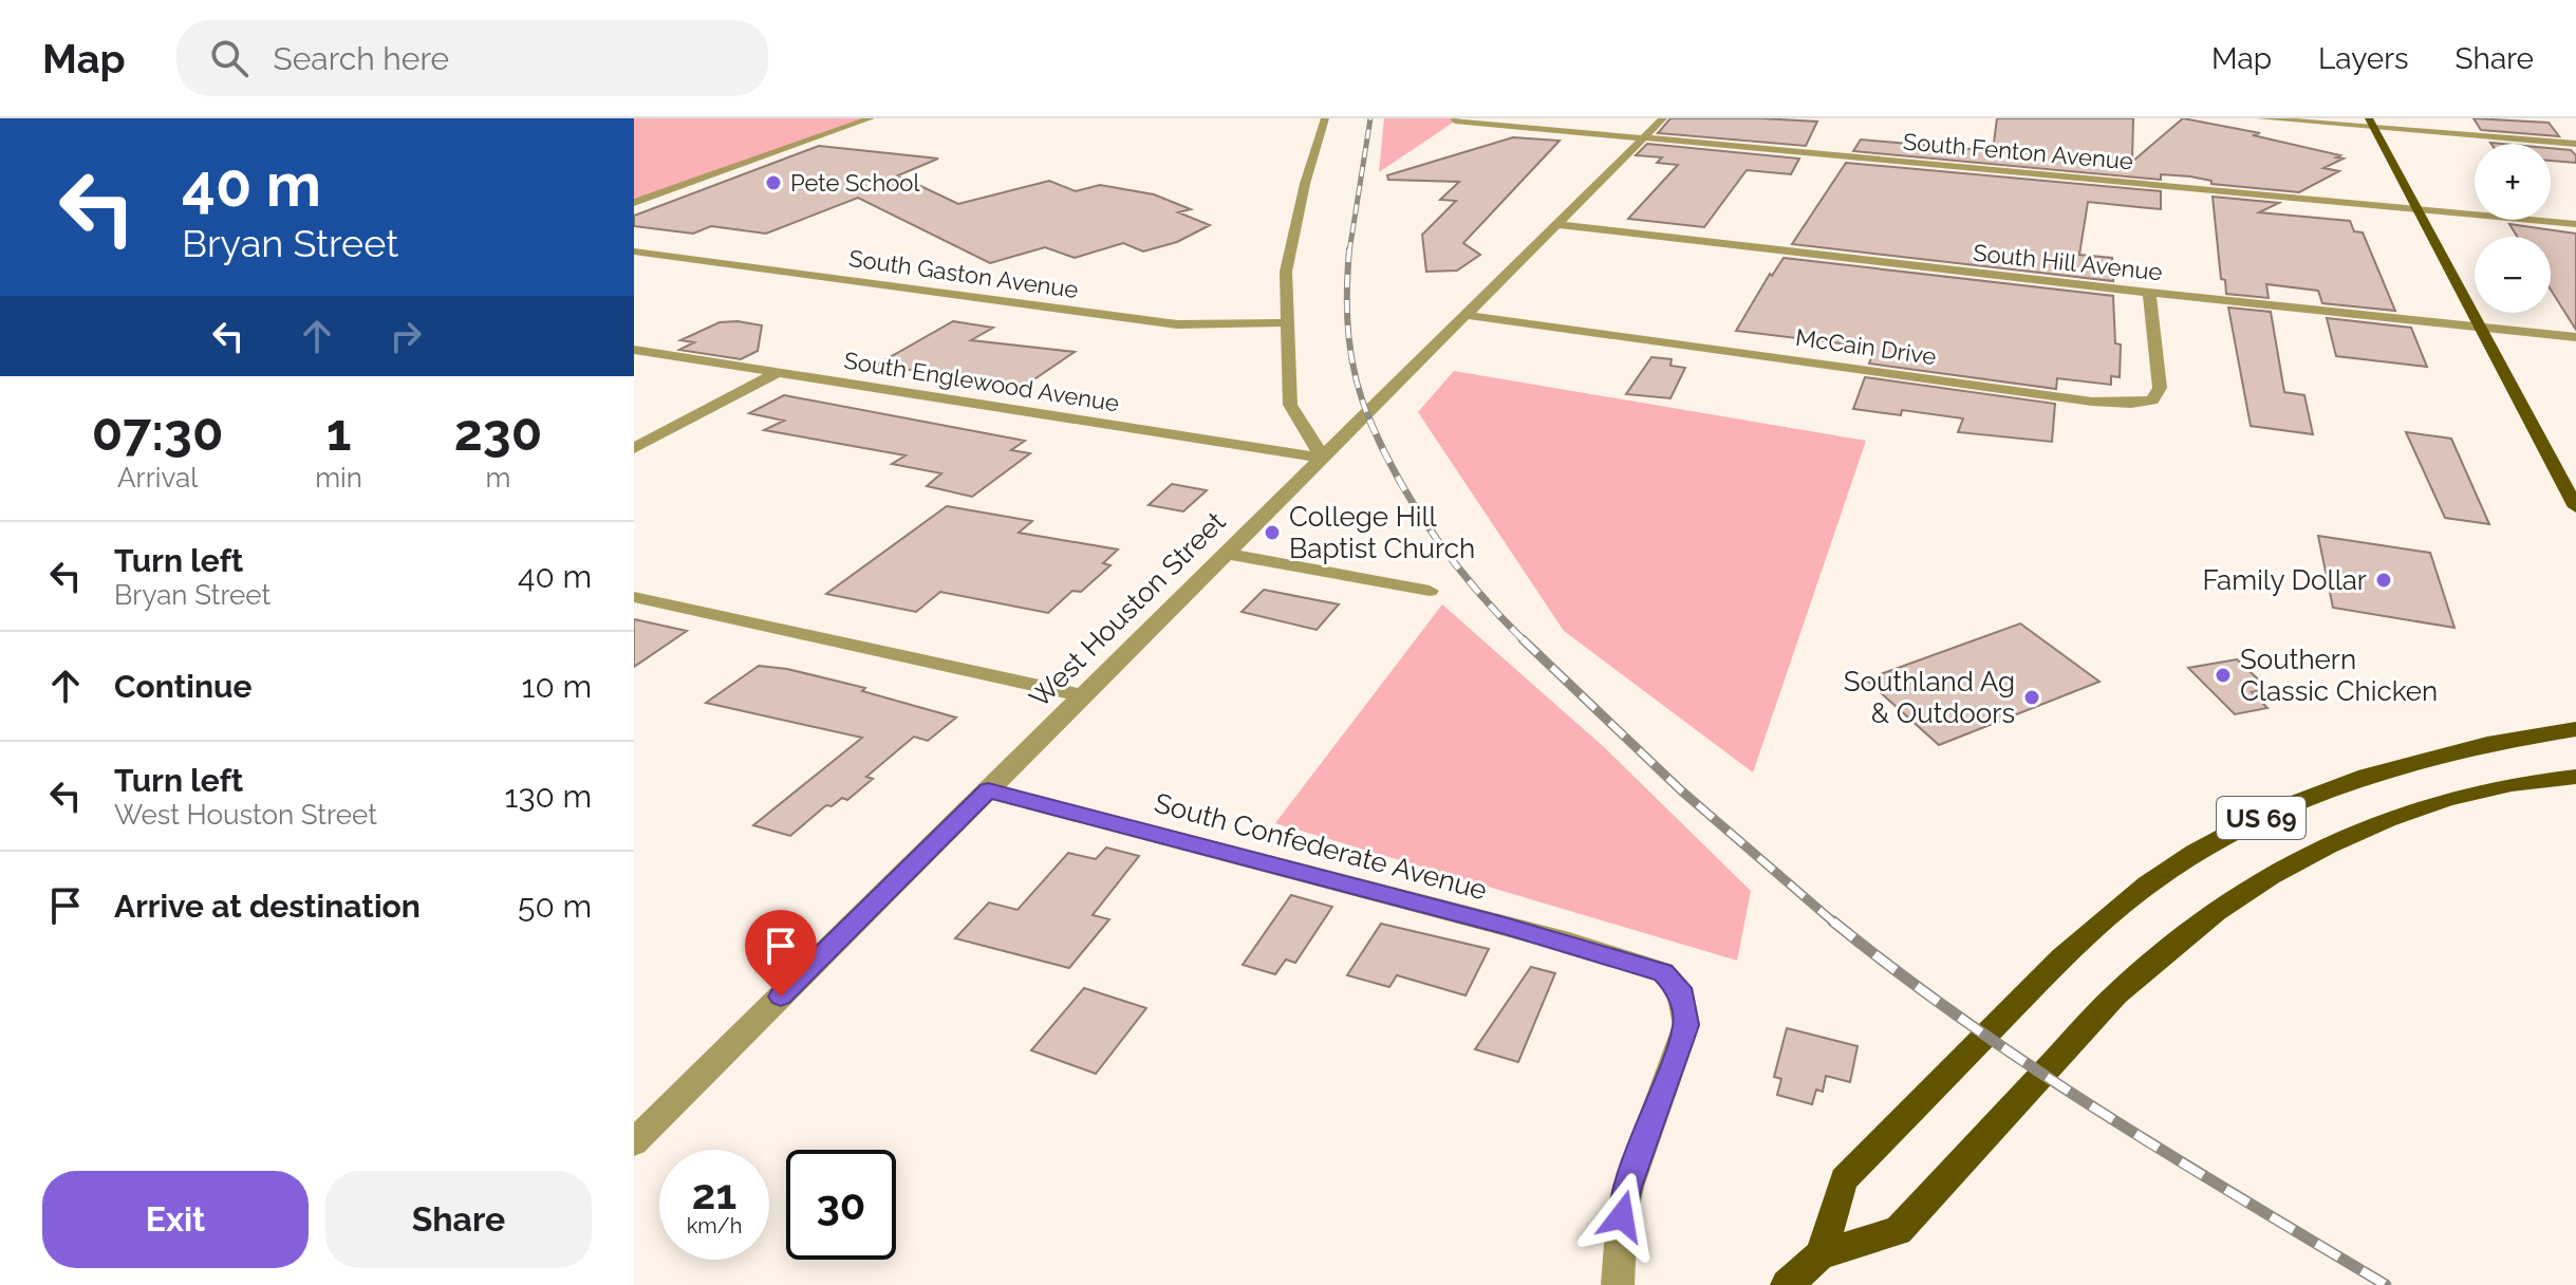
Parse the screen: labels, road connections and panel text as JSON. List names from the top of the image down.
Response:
{
  "streets": {
    "main road": ["US 69"],
    "street": [
      "South Fenton Avenue",
      "South Hill Avenue",
      "South Gaston Avenue",
      "McCain Drive",
      "South Englewood Avenue",
      "West Houston Street",
      "South Confederate Avenue"
    ]
  },
  "crossings": [
    ["South Fenton Avenue", "West Houston Street"],
    ["South Hill Avenue", "McCain Drive"],
    ["South Hill Avenue", "West Houston Street"],
    ["McCain Drive", "West Houston Street"],
    ["South Englewood Avenue", "West Houston Street"],
    ["West Houston Street", "South Confederate Avenue"]
  ],
  "places": [
    "Pete School",
    "College Hill Baptist Church",
    "Family Dollar",
    "Southern Classic Chicken",
    "Southland Ag & Outdoors"
  ],
  "page": {
    "header": "Map",
    "search": "Search here",
    "nav": ["Map", "Layers", "Share"],
    "turn": ["40 m", "Bryan Street"],
    "map_buttons": ["+", "−"],
    "eta": [
      "07:30",
      "Arrival",
      "1",
      "min",
      "230",
      "m"
    ],
    "list": [
      {
        "name": "Turn left",
        "note": "Bryan Street",
        "value": "40 m"
      },
      {
        "name": "Continue",
        "value": "10 m"
      },
      {
        "name": "Turn left",
        "note": "West Houston Street",
        "value": "130 m"
      },
      {
        "name": "Arrive at destination",
        "value": "50 m"
      }
    ],
    "speed": "21 km/h",
    "limit": "30",
    "buttons": ["Exit", "Share"]
  }
}
